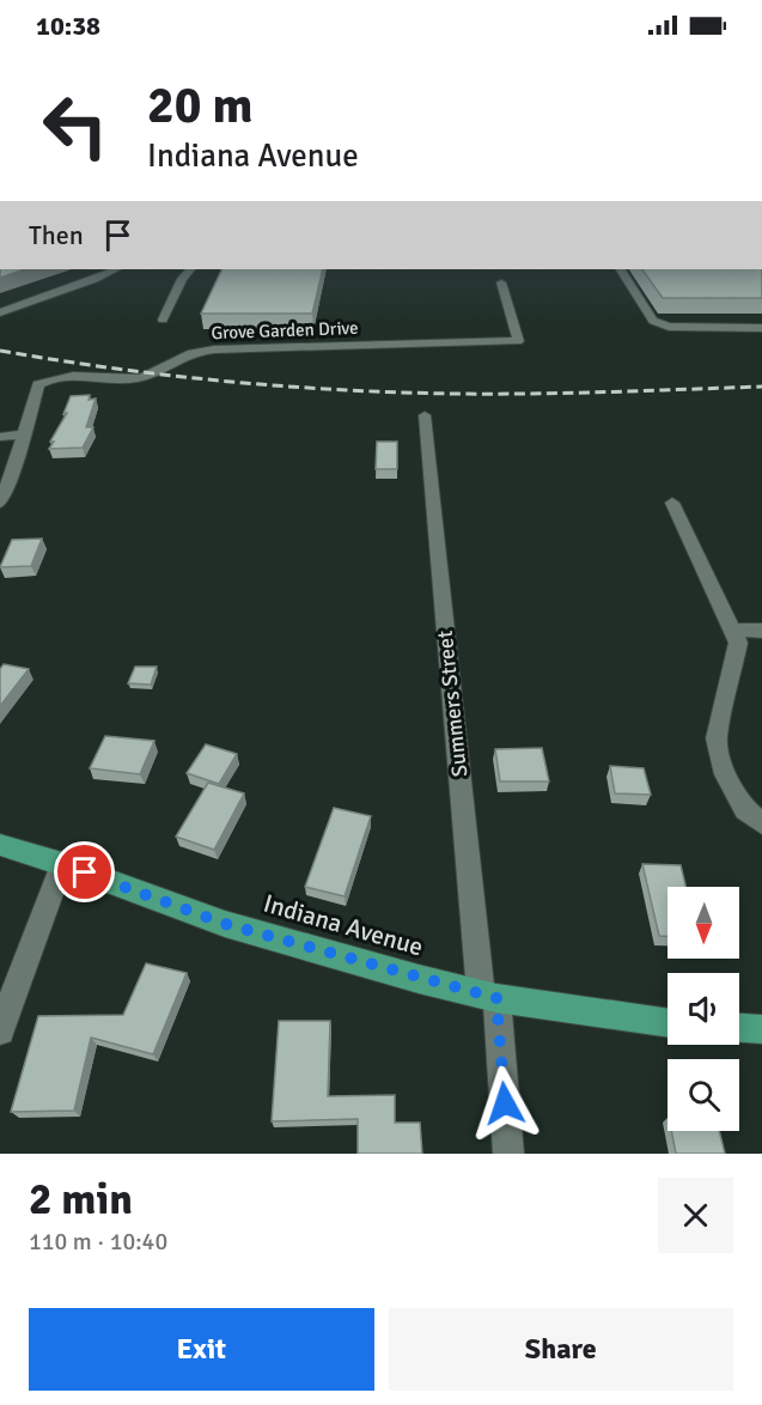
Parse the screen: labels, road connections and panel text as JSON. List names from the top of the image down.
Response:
{
  "streets": {
    "main road": ["Indiana Avenue"],
    "street": ["Grove Garden Drive", "Summers Street"]
  },
  "crossings": [
    ["Summers Street", "Indiana Avenue"]
  ],
  "north": "bottom",
  "page": {
    "status": "10:38",
    "turn": ["20 m", "Indiana Avenue"],
    "then": "Then",
    "heading": ["2 min", "110 m · 10:40"],
    "buttons": ["Exit", "Share"]
  }
}
